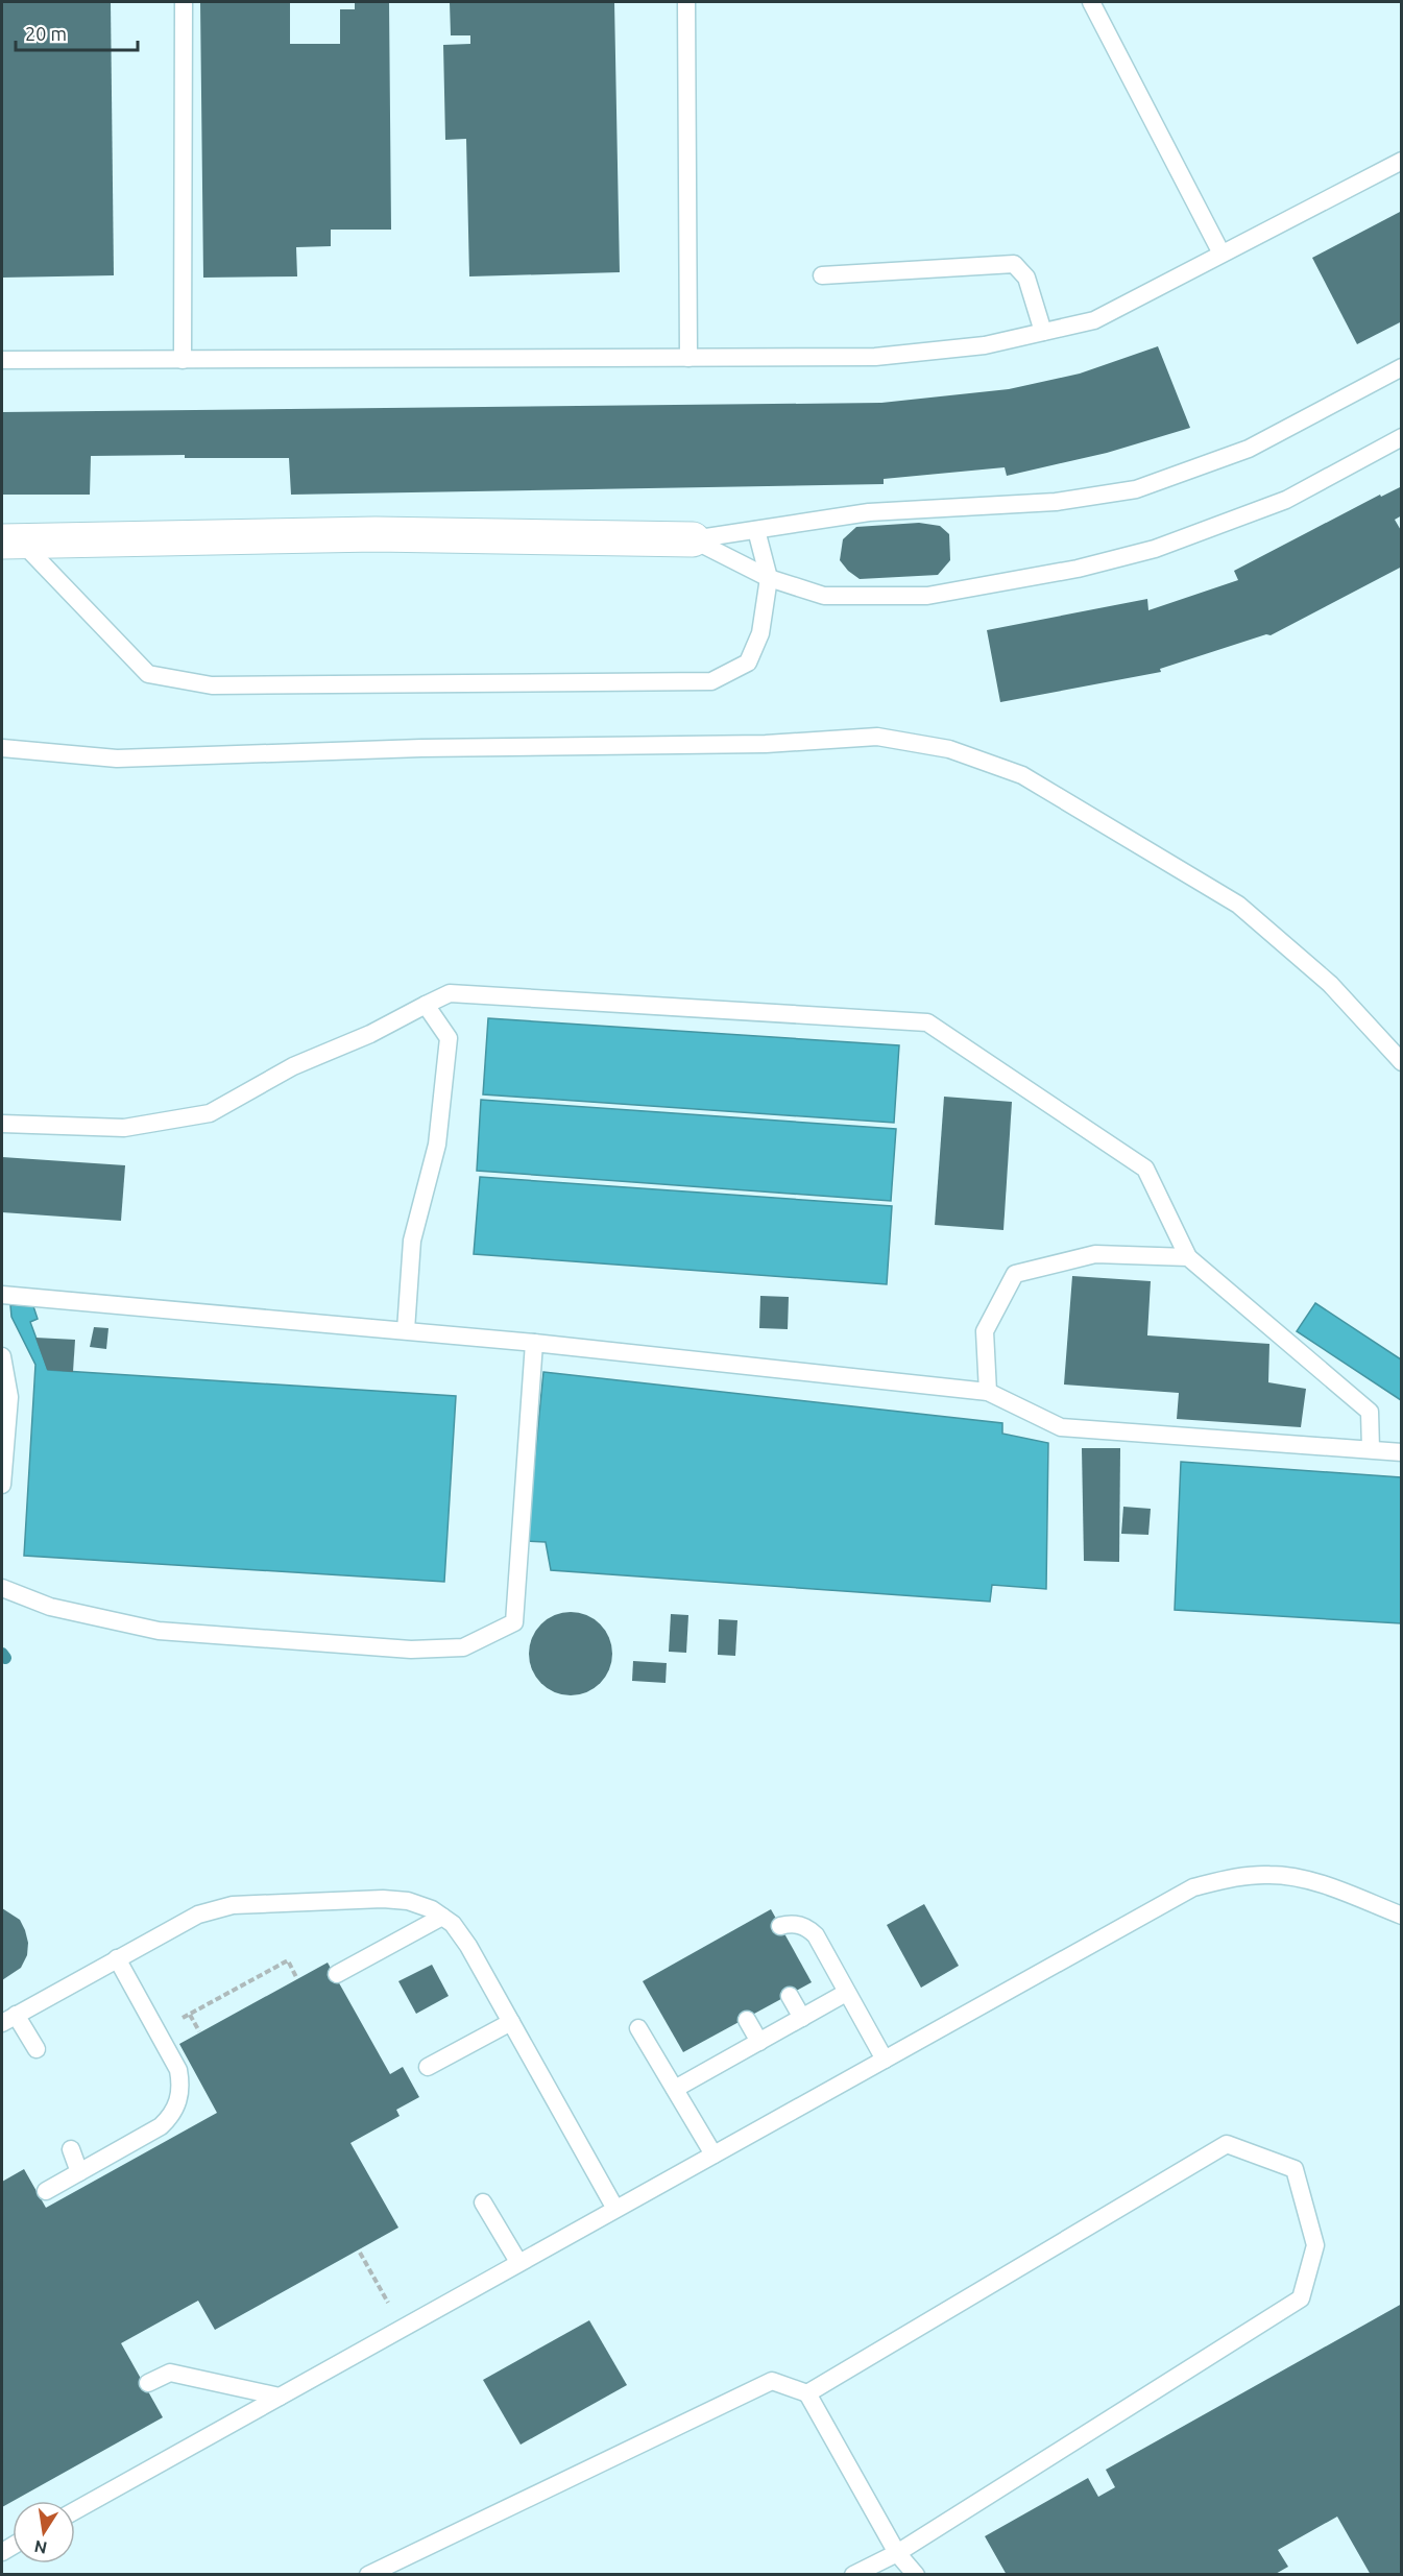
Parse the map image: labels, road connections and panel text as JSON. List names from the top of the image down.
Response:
{
  "scale_bar": "20 m",
  "north": "bottom"
}
